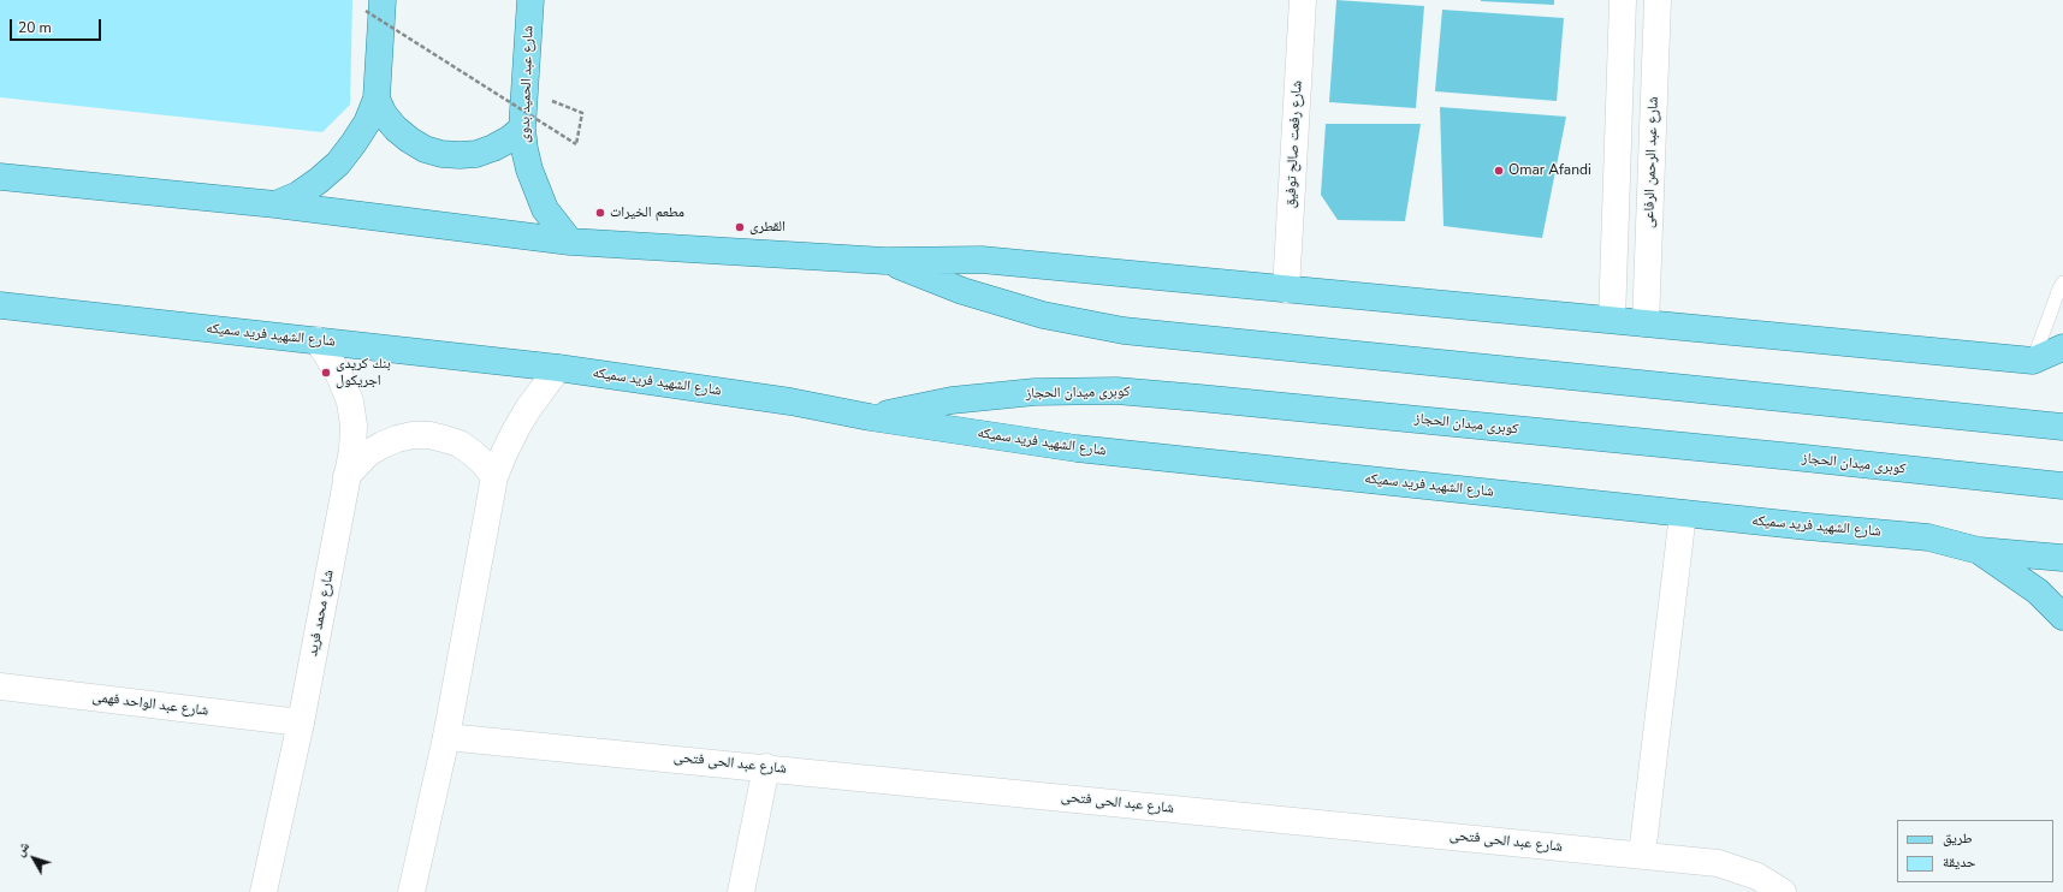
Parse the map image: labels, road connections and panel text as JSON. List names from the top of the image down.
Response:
{
  "streets": {
    "main road": ["شارع عبد الحميد بدوى", "شارع الشهيد فريد سميكه", "كوبرى ميدان الحجاز"],
    "street": [
      "شارع رفعت صالح توفيق",
      "شارع عبد الرحمن الرفاعى",
      "شارع محمد فريد",
      "شارع عبد الواحد فهمى",
      "شارع عبد الحى فتحى"
    ]
  },
  "crossings": [
    ["شارع الشهيد فريد سميكه", "كوبرى ميدان الحجاز"],
    ["شارع الشهيد فريد سميكه", "شارع محمد فريد"],
    ["شارع محمد فريد", "شارع عبد الواحد فهمى"]
  ],
  "places": [
    "Omar Afandi",
    "مطعم الخيرات",
    "القطرى",
    "بنك كريدى اجريكول"
  ],
  "legend": ["طريق", "حديقة"],
  "scale_bar": "20 m",
  "north": "top left"
}
